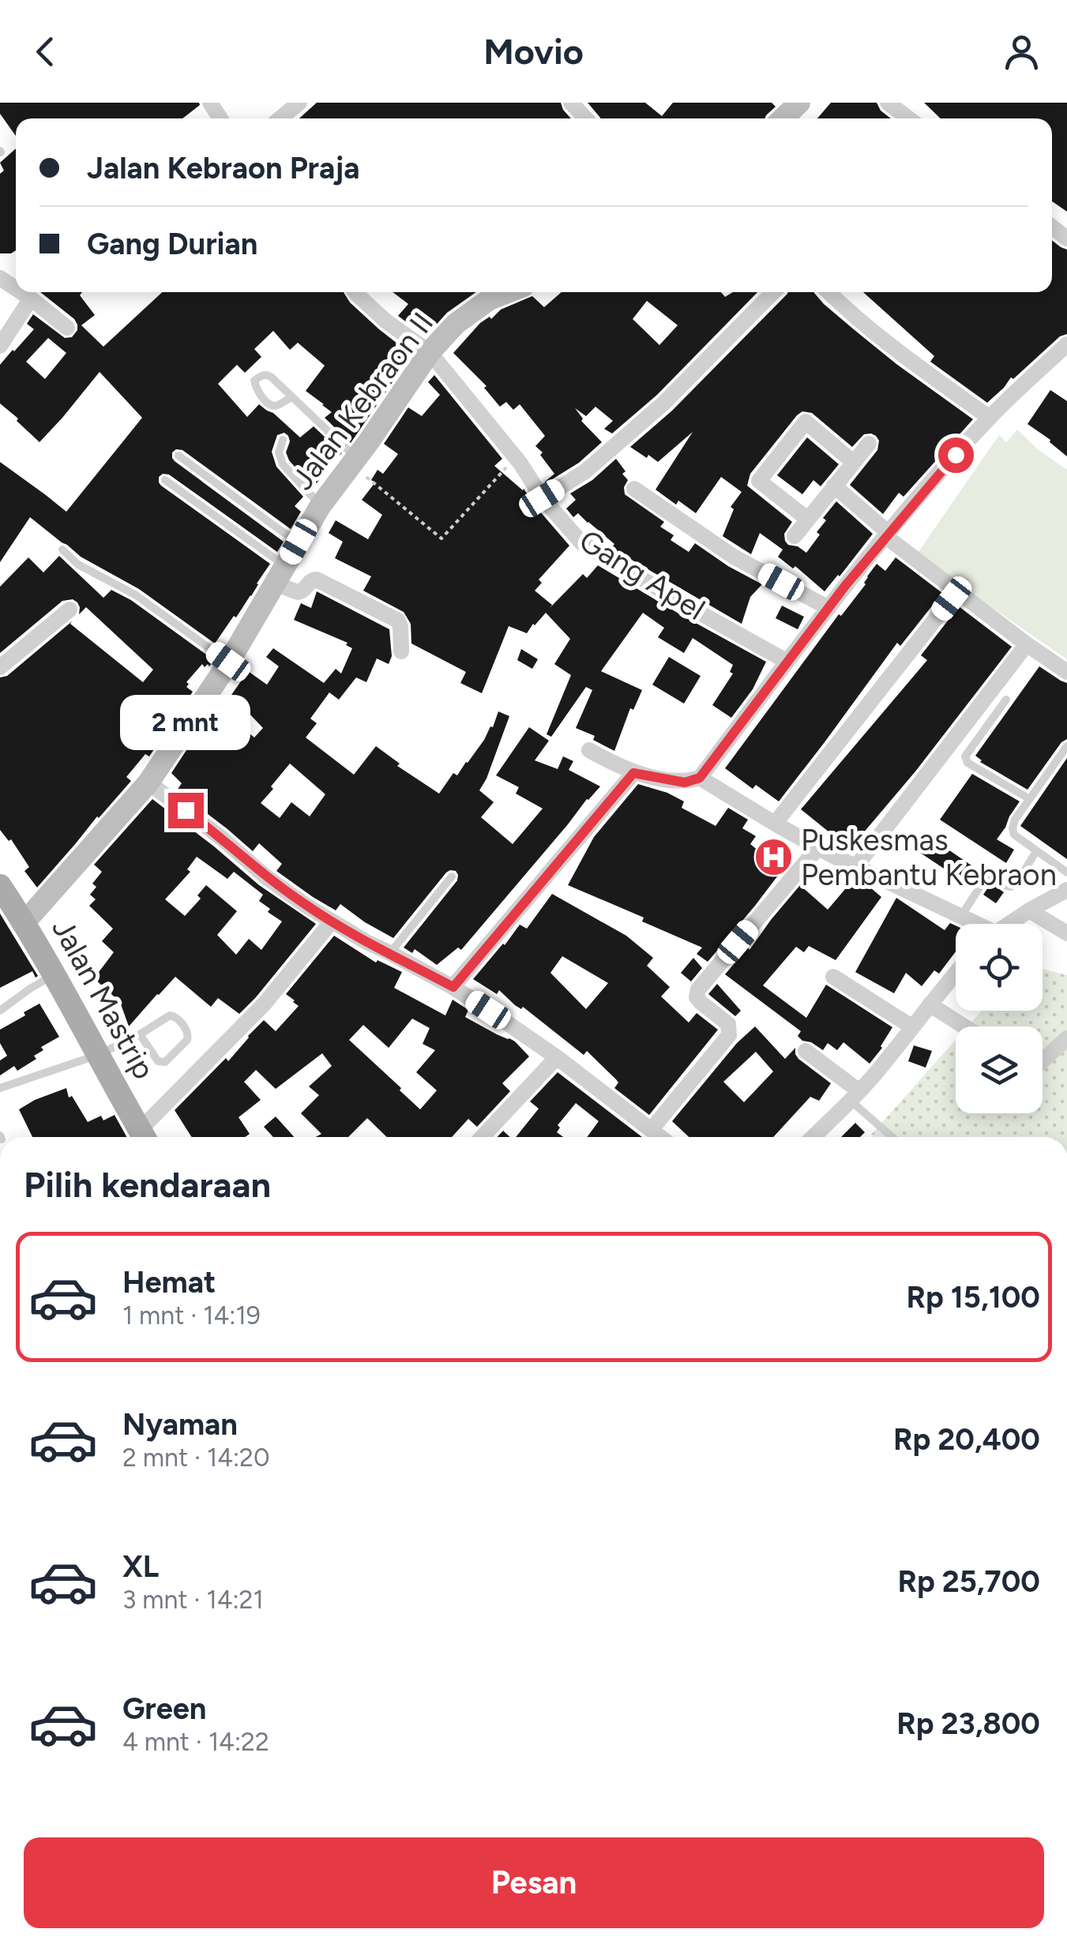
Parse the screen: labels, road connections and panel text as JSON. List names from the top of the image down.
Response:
{
  "streets": {
    "main road": ["Jalan Mastrip"],
    "street": ["Jalan Kebraon II", "Gang Apel"]
  },
  "crossings": [
    ["Jalan Kebraon II", "Gang Apel"],
    ["Jalan Kebraon II", "Jalan Mastrip"]
  ],
  "places": {
    "hospital": ["Puskesmas Pembantu Kebraon"]
  },
  "page": {
    "header": "Movio",
    "banner": ["Jalan Kebraon Praja", "Gang Durian"],
    "bubble": "2 mnt",
    "heading": "Pilih kendaraan",
    "list": [
      {
        "name": "Hemat",
        "note": "1 mnt · 14:19",
        "value": "Rp 15,100"
      },
      {
        "name": "Nyaman",
        "note": "2 mnt · 14:20",
        "value": "Rp 20,400"
      },
      {
        "name": "XL",
        "note": "3 mnt · 14:21",
        "value": "Rp 25,700"
      },
      {
        "name": "Green",
        "note": "4 mnt · 14:22",
        "value": "Rp 23,800"
      }
    ],
    "buttons": "Pesan"
  }
}
